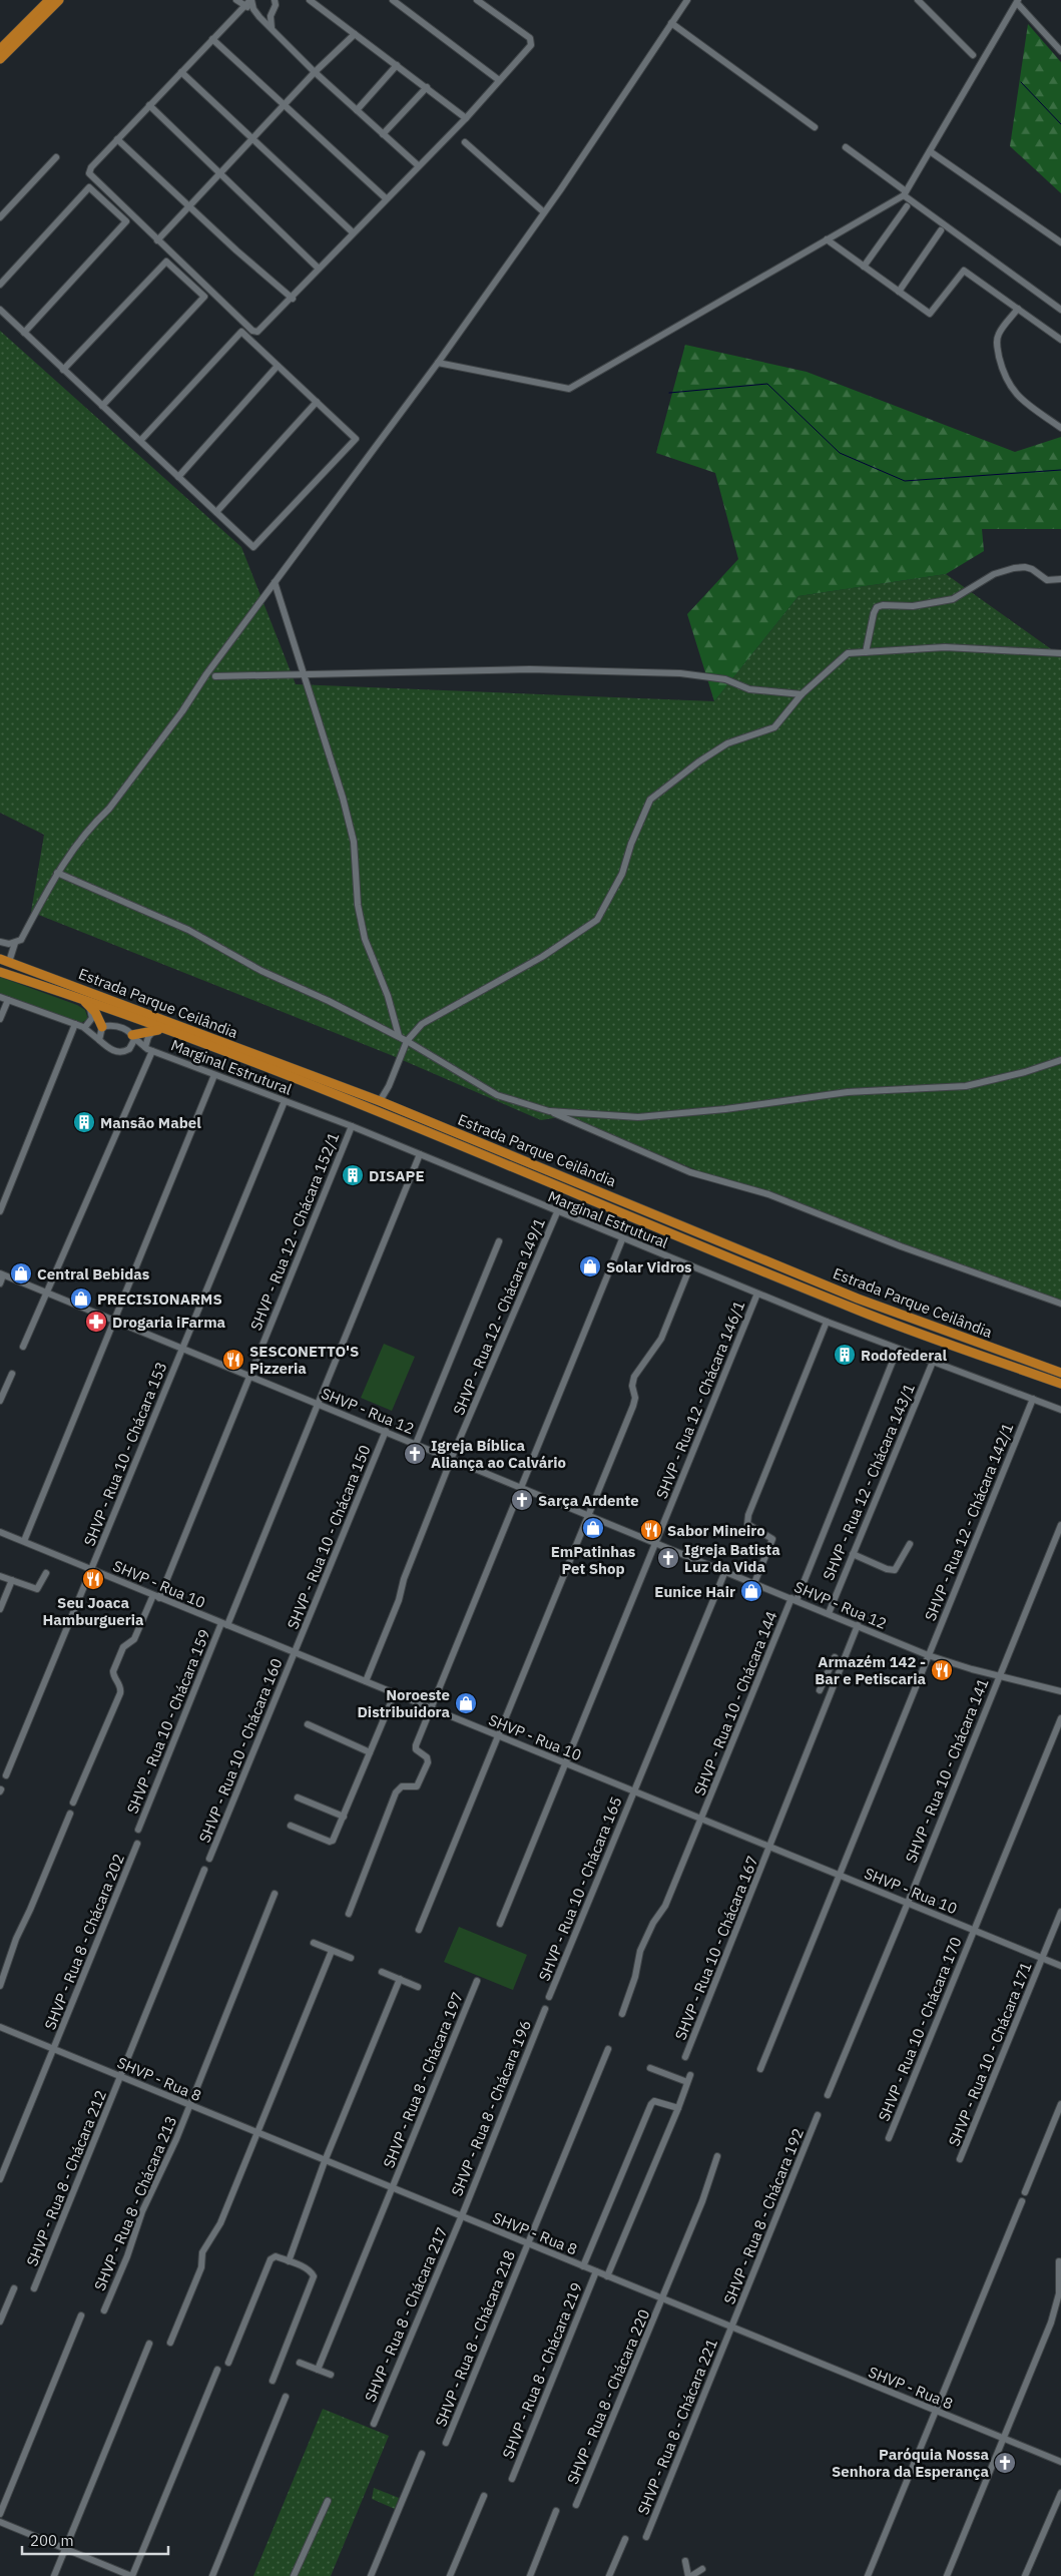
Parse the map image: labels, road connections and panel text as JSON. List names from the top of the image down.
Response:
{
  "streets": {
    "highway": ["Estrada Parque Ceilândia"],
    "street": [
      "Marginal Estrutural",
      "SHVP - Rua 12 - Chácara 152/1",
      "SHVP - Rua 12 - Chácara 149/1",
      "SHVP - Rua 12 - Chácara 146/1",
      "SHVP - Rua 12",
      "SHVP - Rua 10 - Chácara 153",
      "SHVP - Rua 12 - Chácara 143/1",
      "SHVP - Rua 12 - Chácara 142/1",
      "SHVP - Rua 10 - Chácara 150",
      "SHVP - Rua 10",
      "SHVP - Rua 10 - Chácara 144",
      "SHVP - Rua 10 - Chácara 159",
      "SHVP - Rua 10 - Chácara 160",
      "SHVP - Rua 10 - Chácara 141",
      "SHVP - Rua 10 - Chácara 165",
      "SHVP - Rua 8 - Chácara 202",
      "SHVP - Rua 10 - Chácara 167",
      "SHVP - Rua 10 - Chácara 170",
      "SHVP - Rua 10 - Chácara 171",
      "SHVP - Rua 8",
      "SHVP - Rua 8 - Chácara 197",
      "SHVP - Rua 8 - Chácara 196",
      "SHVP - Rua 8 - Chácara 212",
      "SHVP - Rua 8 - Chácara 213",
      "SHVP - Rua 8 - Chácara 192",
      "SHVP - Rua 8 - Chácara 217",
      "SHVP - Rua 8 - Chácara 218",
      "SHVP - Rua 8 - Chácara 219",
      "SHVP - Rua 8 - Chácara 220",
      "SHVP - Rua 8 - Chácara 221"
    ]
  },
  "crossings": [
    ["Marginal Estrutural", "SHVP - Rua 12 - Chácara 152/1"],
    ["Marginal Estrutural", "SHVP - Rua 12 - Chácara 149/1"],
    ["Marginal Estrutural", "SHVP - Rua 12 - Chácara 146/1"],
    ["Marginal Estrutural", "SHVP - Rua 10 - Chácara 153"],
    ["Marginal Estrutural", "SHVP - Rua 12 - Chácara 143/1"],
    ["Marginal Estrutural", "SHVP - Rua 12 - Chácara 142/1"],
    ["Marginal Estrutural", "SHVP - Rua 10 - Chácara 144"],
    ["Marginal Estrutural", "SHVP - Rua 10 - Chácara 159"],
    ["SHVP - Rua 12 - Chácara 152/1", "SHVP - Rua 12"],
    ["SHVP - Rua 12 - Chácara 152/1", "SHVP - Rua 10"],
    ["SHVP - Rua 12 - Chácara 149/1", "SHVP - Rua 12"],
    ["SHVP - Rua 12 - Chácara 149/1", "SHVP - Rua 10"],
    ["SHVP - Rua 12 - Chácara 146/1", "SHVP - Rua 12"],
    ["SHVP - Rua 12 - Chácara 146/1", "SHVP - Rua 10"],
    ["SHVP - Rua 12", "SHVP - Rua 10 - Chácara 153"],
    ["SHVP - Rua 12", "SHVP - Rua 12 - Chácara 143/1"],
    ["SHVP - Rua 12", "SHVP - Rua 12 - Chácara 142/1"],
    ["SHVP - Rua 12", "SHVP - Rua 10 - Chácara 150"],
    ["SHVP - Rua 12", "SHVP - Rua 10 - Chácara 144"],
    ["SHVP - Rua 12", "SHVP - Rua 10 - Chácara 159"],
    ["SHVP - Rua 12", "SHVP - Rua 10 - Chácara 141"],
    ["SHVP - Rua 12", "SHVP - Rua 10 - Chácara 165"],
    ["SHVP - Rua 12", "SHVP - Rua 10 - Chácara 167"],
    ["SHVP - Rua 10 - Chácara 153", "SHVP - Rua 10"],
    ["SHVP - Rua 12 - Chácara 142/1", "SHVP - Rua 10"],
    ["SHVP - Rua 10 - Chácara 150", "SHVP - Rua 10"],
    ["SHVP - Rua 10 - Chácara 150", "SHVP - Rua 10 - Chácara 160"],
    ["SHVP - Rua 10", "SHVP - Rua 10 - Chácara 144"],
    ["SHVP - Rua 10", "SHVP - Rua 10 - Chácara 159"],
    ["SHVP - Rua 10", "SHVP - Rua 10 - Chácara 160"],
    ["SHVP - Rua 10", "SHVP - Rua 10 - Chácara 141"],
    ["SHVP - Rua 10", "SHVP - Rua 10 - Chácara 165"],
    ["SHVP - Rua 10", "SHVP - Rua 10 - Chácara 167"],
    ["SHVP - Rua 10", "SHVP - Rua 10 - Chácara 170"],
    ["SHVP - Rua 10", "SHVP - Rua 10 - Chácara 171"],
    ["SHVP - Rua 8 - Chácara 202", "SHVP - Rua 8"],
    ["SHVP - Rua 8", "SHVP - Rua 8 - Chácara 197"],
    ["SHVP - Rua 8", "SHVP - Rua 8 - Chácara 196"],
    ["SHVP - Rua 8", "SHVP - Rua 8 - Chácara 212"],
    ["SHVP - Rua 8", "SHVP - Rua 8 - Chácara 213"],
    ["SHVP - Rua 8", "SHVP - Rua 8 - Chácara 192"],
    ["SHVP - Rua 8", "SHVP - Rua 8 - Chácara 217"],
    ["SHVP - Rua 8", "SHVP - Rua 8 - Chácara 218"],
    ["SHVP - Rua 8", "SHVP - Rua 8 - Chácara 219"],
    ["SHVP - Rua 8", "SHVP - Rua 8 - Chácara 220"],
    ["SHVP - Rua 8", "SHVP - Rua 8 - Chácara 221"],
    ["SHVP - Rua 8 - Chácara 196", "SHVP - Rua 8 - Chácara 217"],
    ["SHVP - Rua 8 - Chácara 192", "SHVP - Rua 8 - Chácara 221"]
  ],
  "places": {
    "building": ["Mansão Mabel", "DISAPE", "Rodofederal"],
    "shop": [
      "Solar Vidros",
      "Central Bebidas",
      "PRECISIONARMS",
      "EmPatinhas Pet Shop",
      "Eunice Hair",
      "Noroeste Distribuidora"
    ],
    "pharmacy": ["Drogaria iFarma"],
    "restaurant": [
      "SESCONETTO'S Pizzeria",
      "Sabor Mineiro",
      "Seu Joaca Hamburgueria",
      "Armazém 142 - Bar e Petiscaria"
    ],
    "church": [
      "Igreja Bíblica Aliança ao Calvário",
      "Sarça Ardente",
      "Igreja Batista Luz da Vida",
      "Paróquia Nossa Senhora da Esperança"
    ]
  },
  "scale_bar": "200 m"
}
